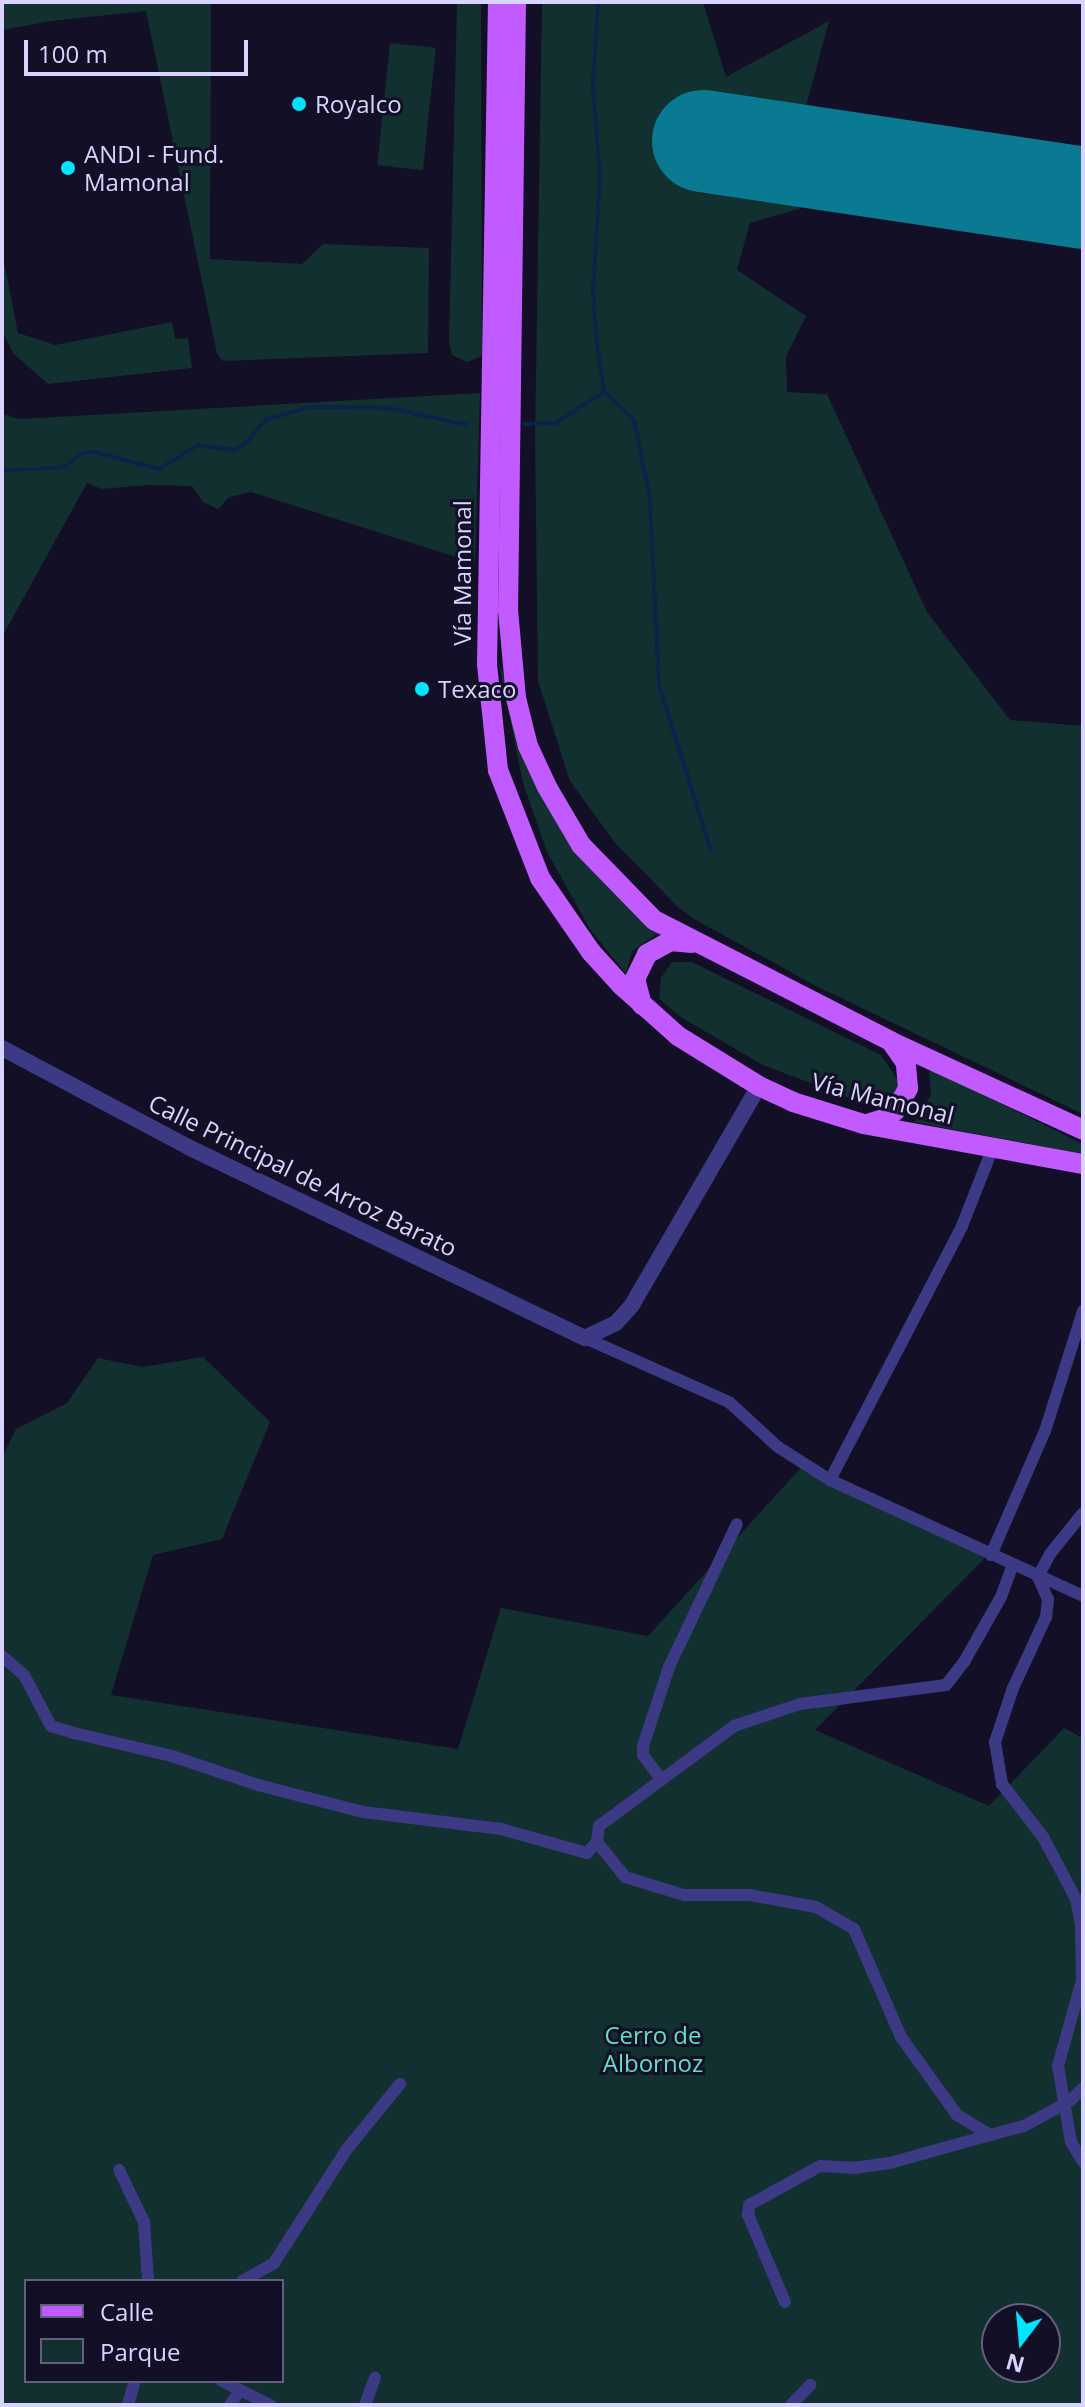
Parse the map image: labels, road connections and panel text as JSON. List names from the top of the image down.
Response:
{
  "streets": {
    "main road": ["Vía Mamonal"],
    "street": ["Calle Principal de Arroz Barato"]
  },
  "parks": ["Cerro de Albornoz"],
  "places": ["Royalco", "ANDI - Fund. Mamonal", "Texaco"],
  "legend": ["Calle", "Parque"],
  "scale_bar": "100 m",
  "north": "bottom"
}
